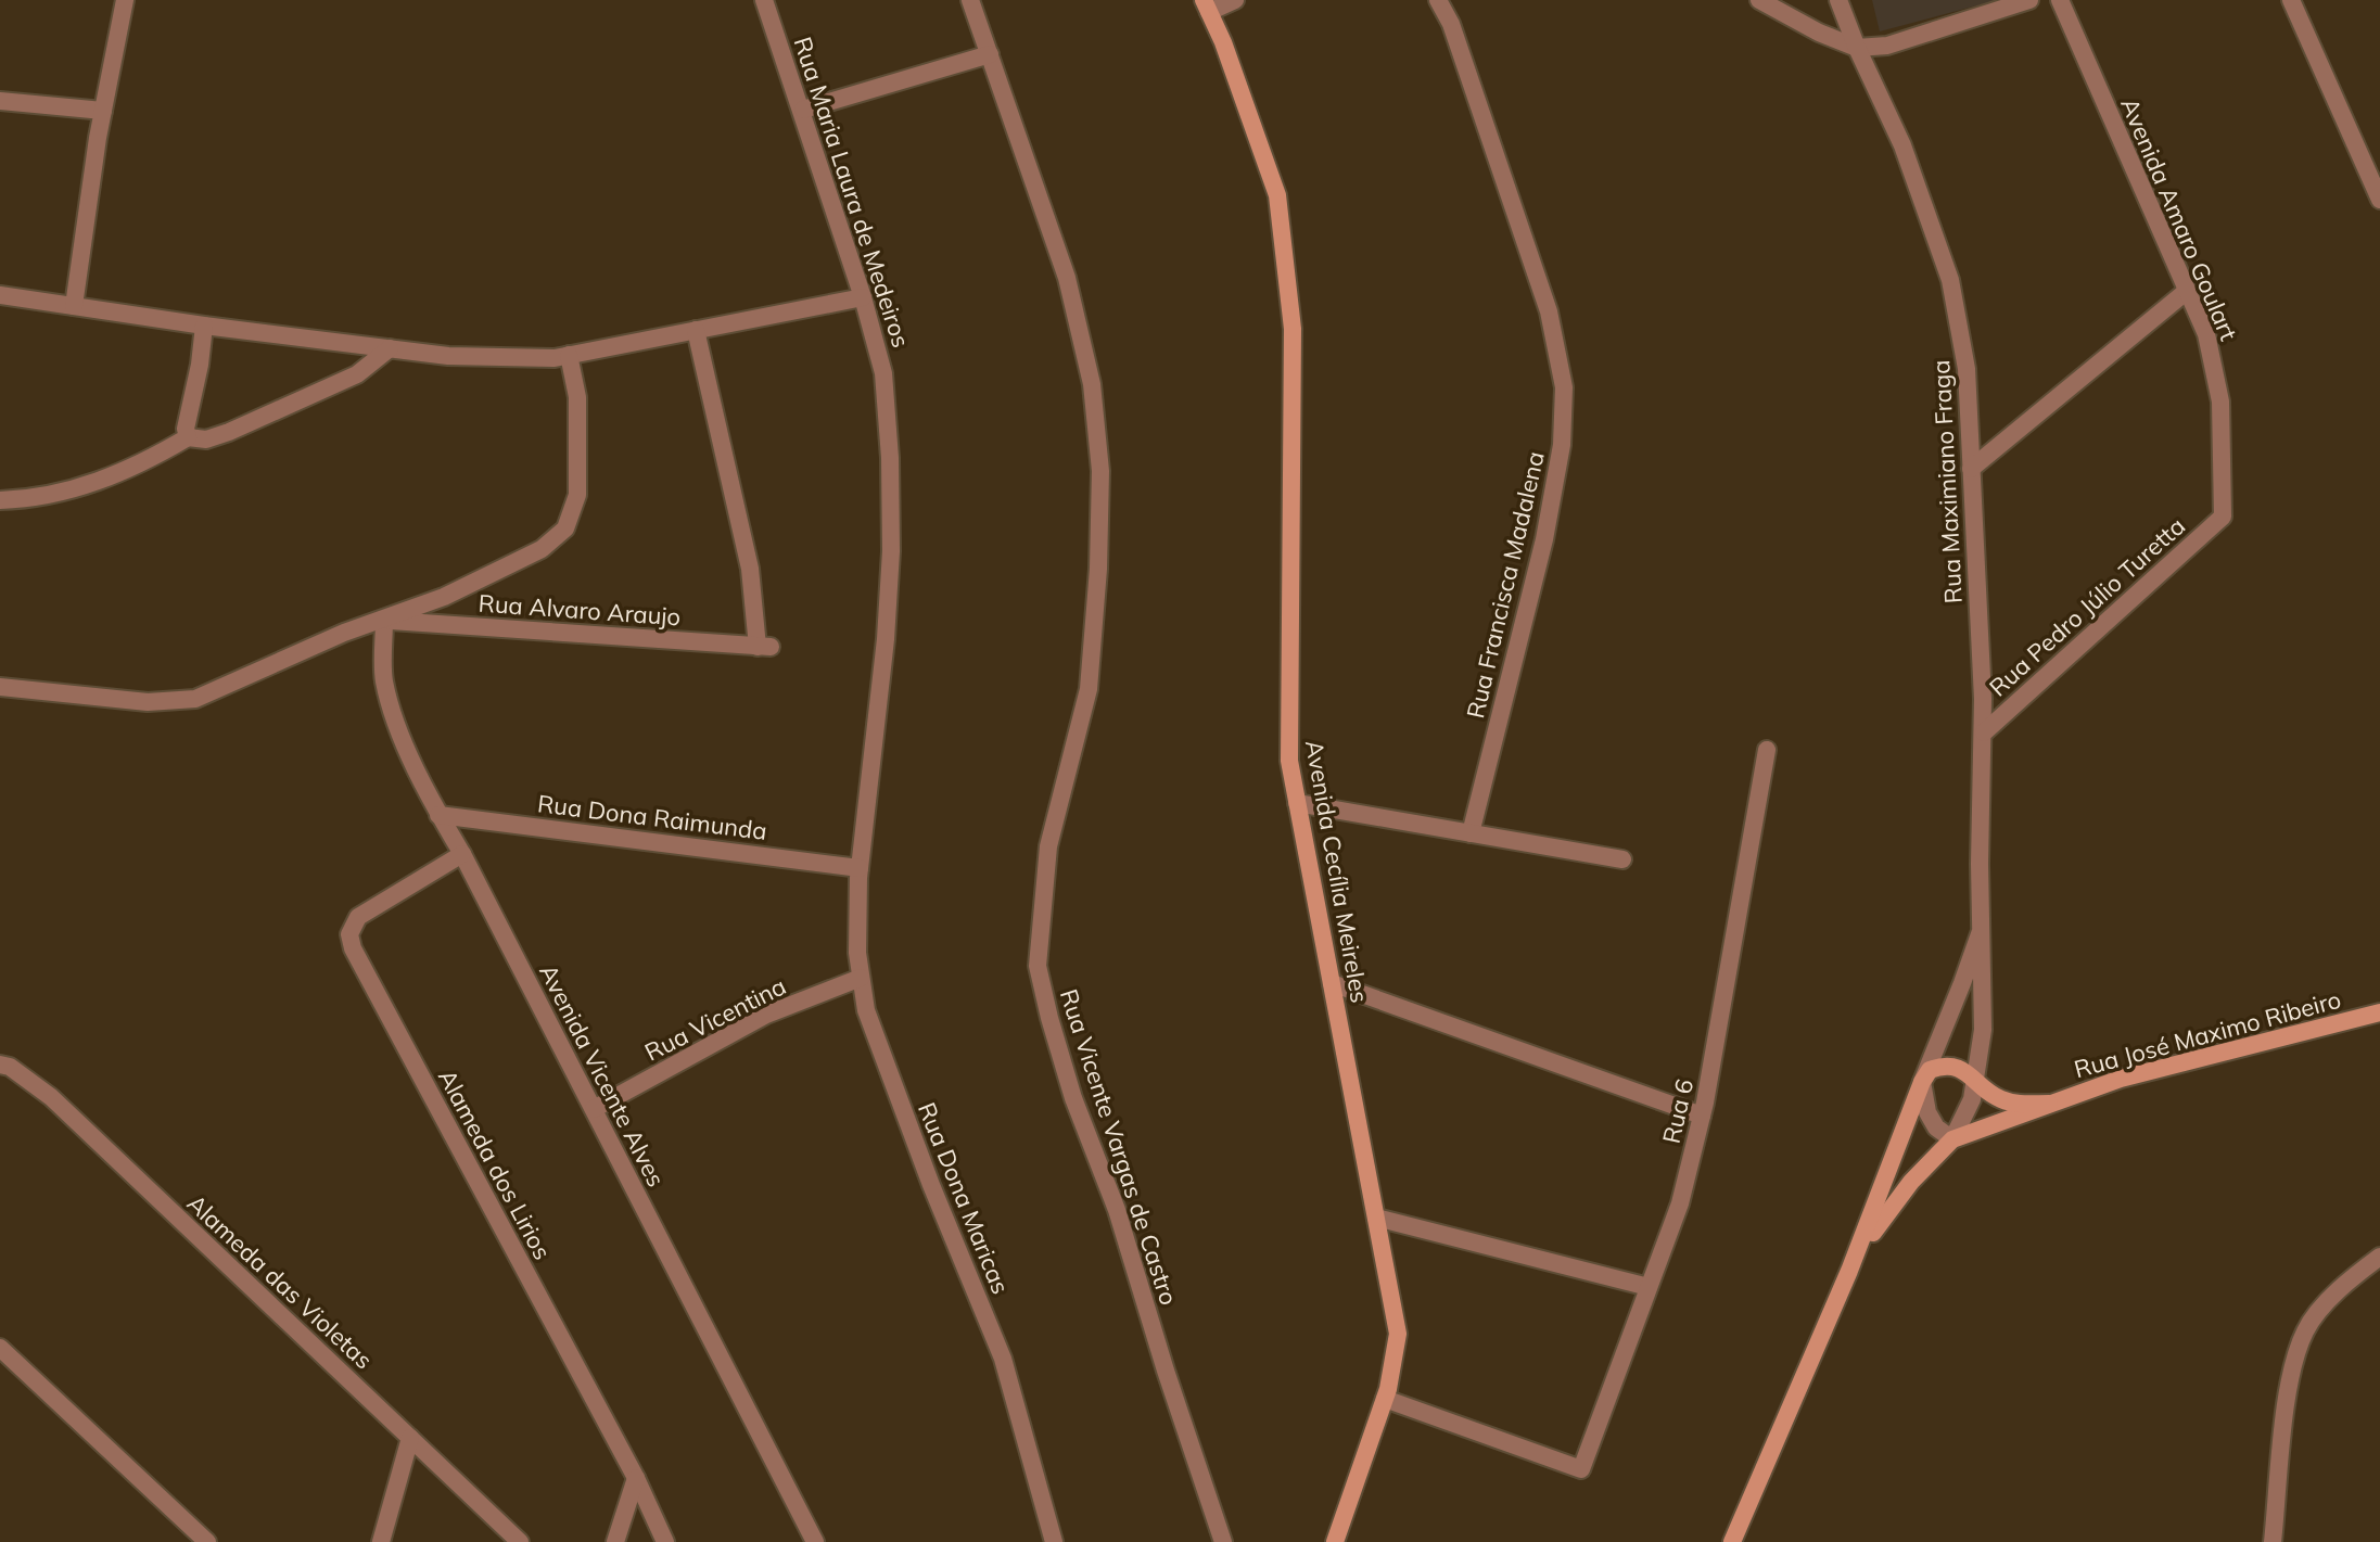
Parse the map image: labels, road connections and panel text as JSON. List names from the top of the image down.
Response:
{
  "streets": {
    "street": [
      "Rua Maria Laura de Medeiros",
      "Avenida Amaro Goulart",
      "Rua Maximiano Fraga",
      "Rua Francisca Madalena",
      "Rua Pedro Júlio Turetta",
      "Rua Alvaro Araujo",
      "Rua Dona Raimunda",
      "Avenida Cecília Meireles",
      "Rua Vicentina",
      "Rua José Maximo Ribeiro",
      "Avenida Vicente Alves",
      "Rua 6",
      "Rua Vicente Vargas de Castro",
      "Alameda dos Lirios",
      "Rua Dona Maricas",
      "Alameda das Violetas"
    ]
  },
  "crossings": [
    ["Rua Maria Laura de Medeiros", "Rua Dona Raimunda"],
    ["Rua Maria Laura de Medeiros", "Rua Dona Maricas"],
    ["Avenida Amaro Goulart", "Rua Pedro Júlio Turetta"],
    ["Rua Maximiano Fraga", "Rua Pedro Júlio Turetta"],
    ["Rua Maximiano Fraga", "Rua José Maximo Ribeiro"],
    ["Rua Alvaro Araujo", "Avenida Vicente Alves"],
    ["Rua Dona Raimunda", "Avenida Vicente Alves"],
    ["Rua Dona Raimunda", "Rua Dona Maricas"],
    ["Avenida Cecília Meireles", "Rua 6"],
    ["Rua Vicentina", "Avenida Vicente Alves"],
    ["Rua Vicentina", "Rua Dona Maricas"],
    ["Avenida Vicente Alves", "Alameda dos Lirios"]
  ]
}
